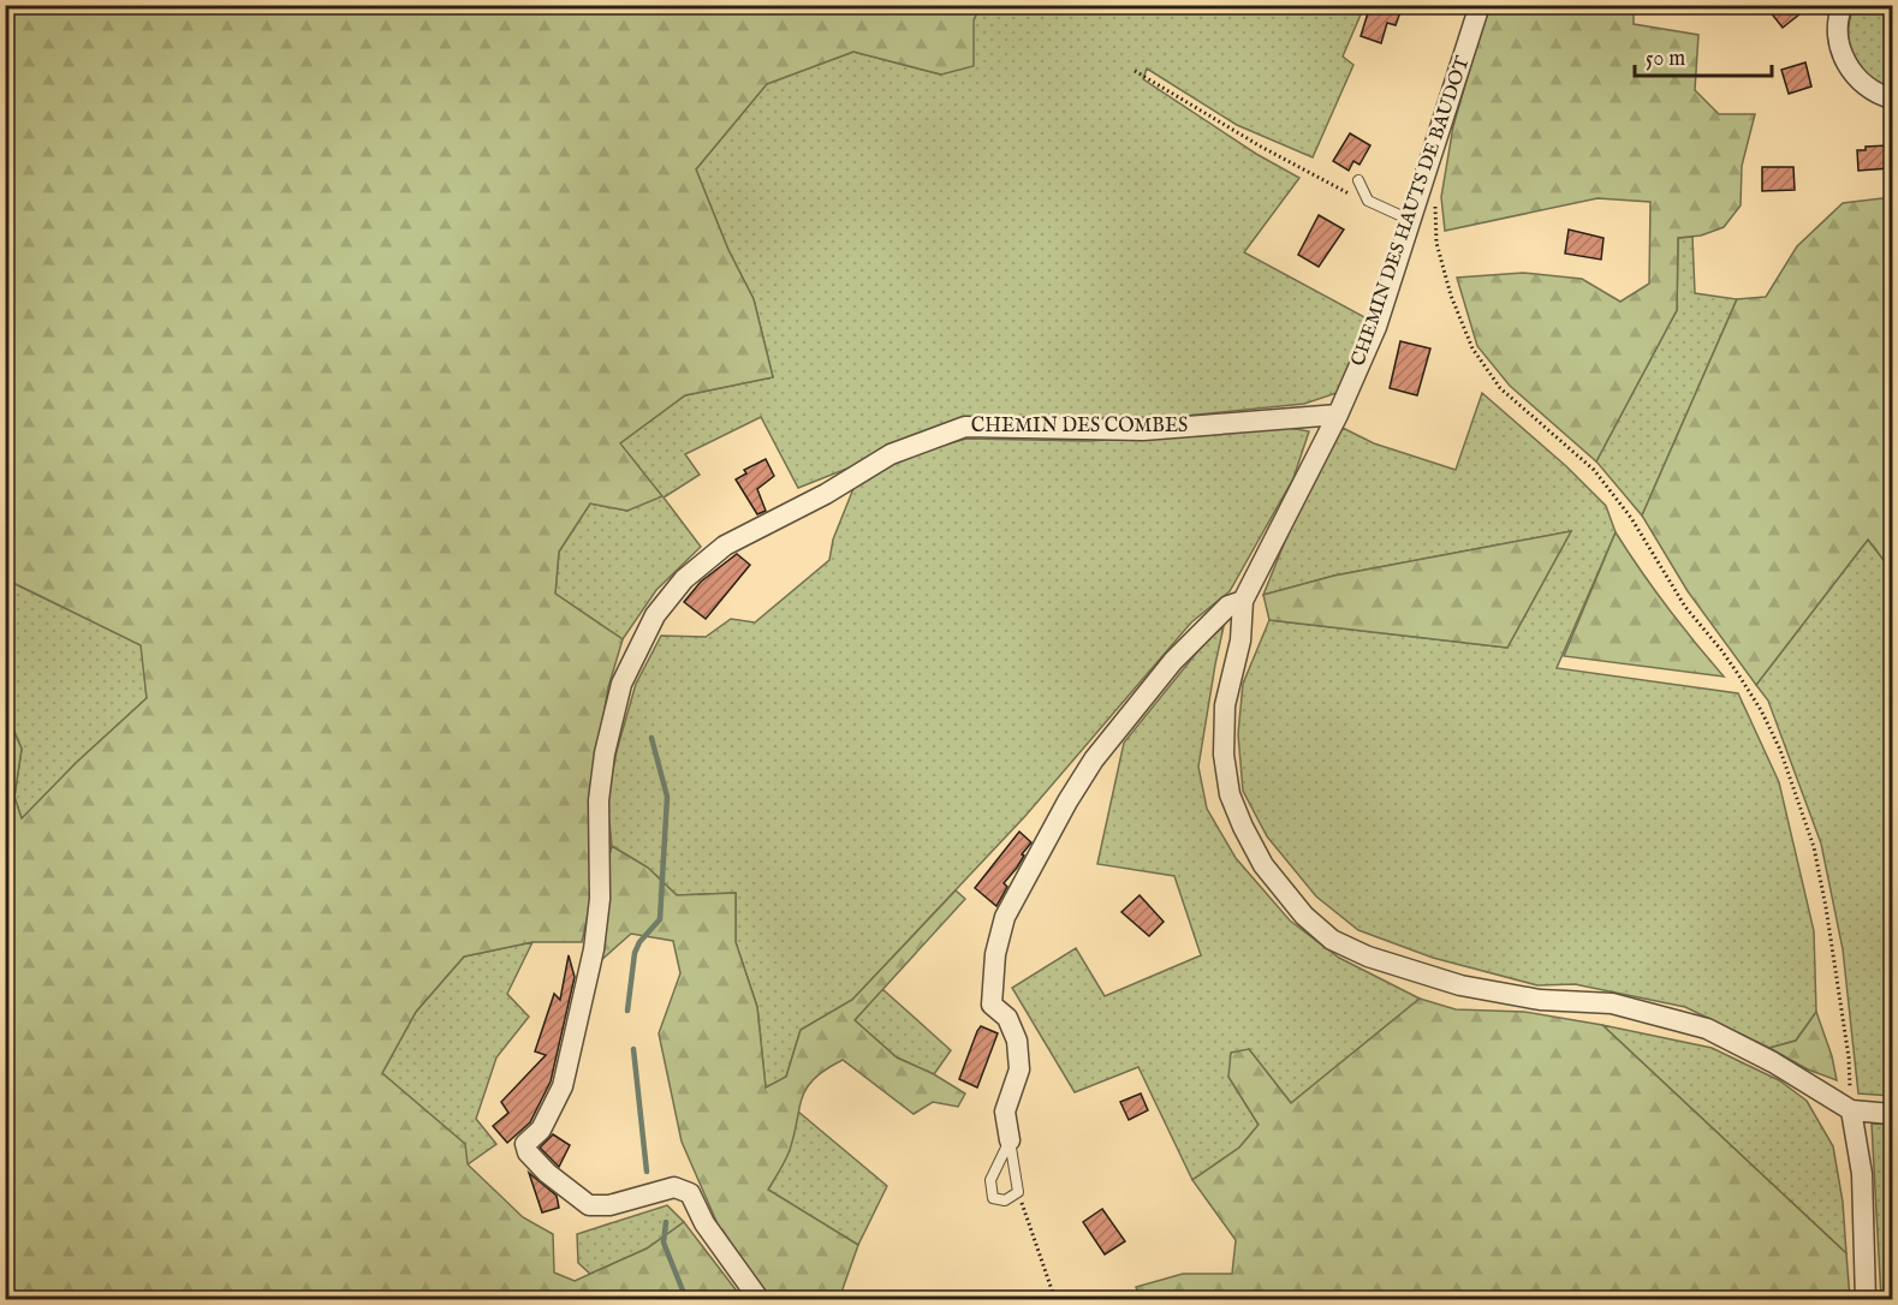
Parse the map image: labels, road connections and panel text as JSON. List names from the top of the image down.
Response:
{
  "streets": {
    "street": ["CHEMIN DES HAUTS DE BAUDOT", "CHEMIN DES COMBES"]
  },
  "crossings": [
    ["CHEMIN DES HAUTS DE BAUDOT", "CHEMIN DES COMBES"]
  ],
  "scale_bar": "50 m"
}
